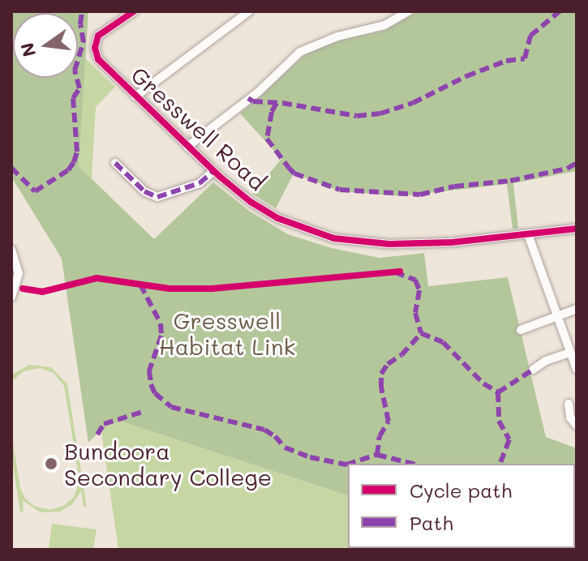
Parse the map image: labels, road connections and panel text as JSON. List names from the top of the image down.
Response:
{
  "streets": {
    "street": ["Gresswell Road"]
  },
  "parks": ["Gresswell Habitat Link"],
  "places": ["Bundoora Secondary College"],
  "legend": ["Cycle path", "Path"],
  "north": "left"
}
